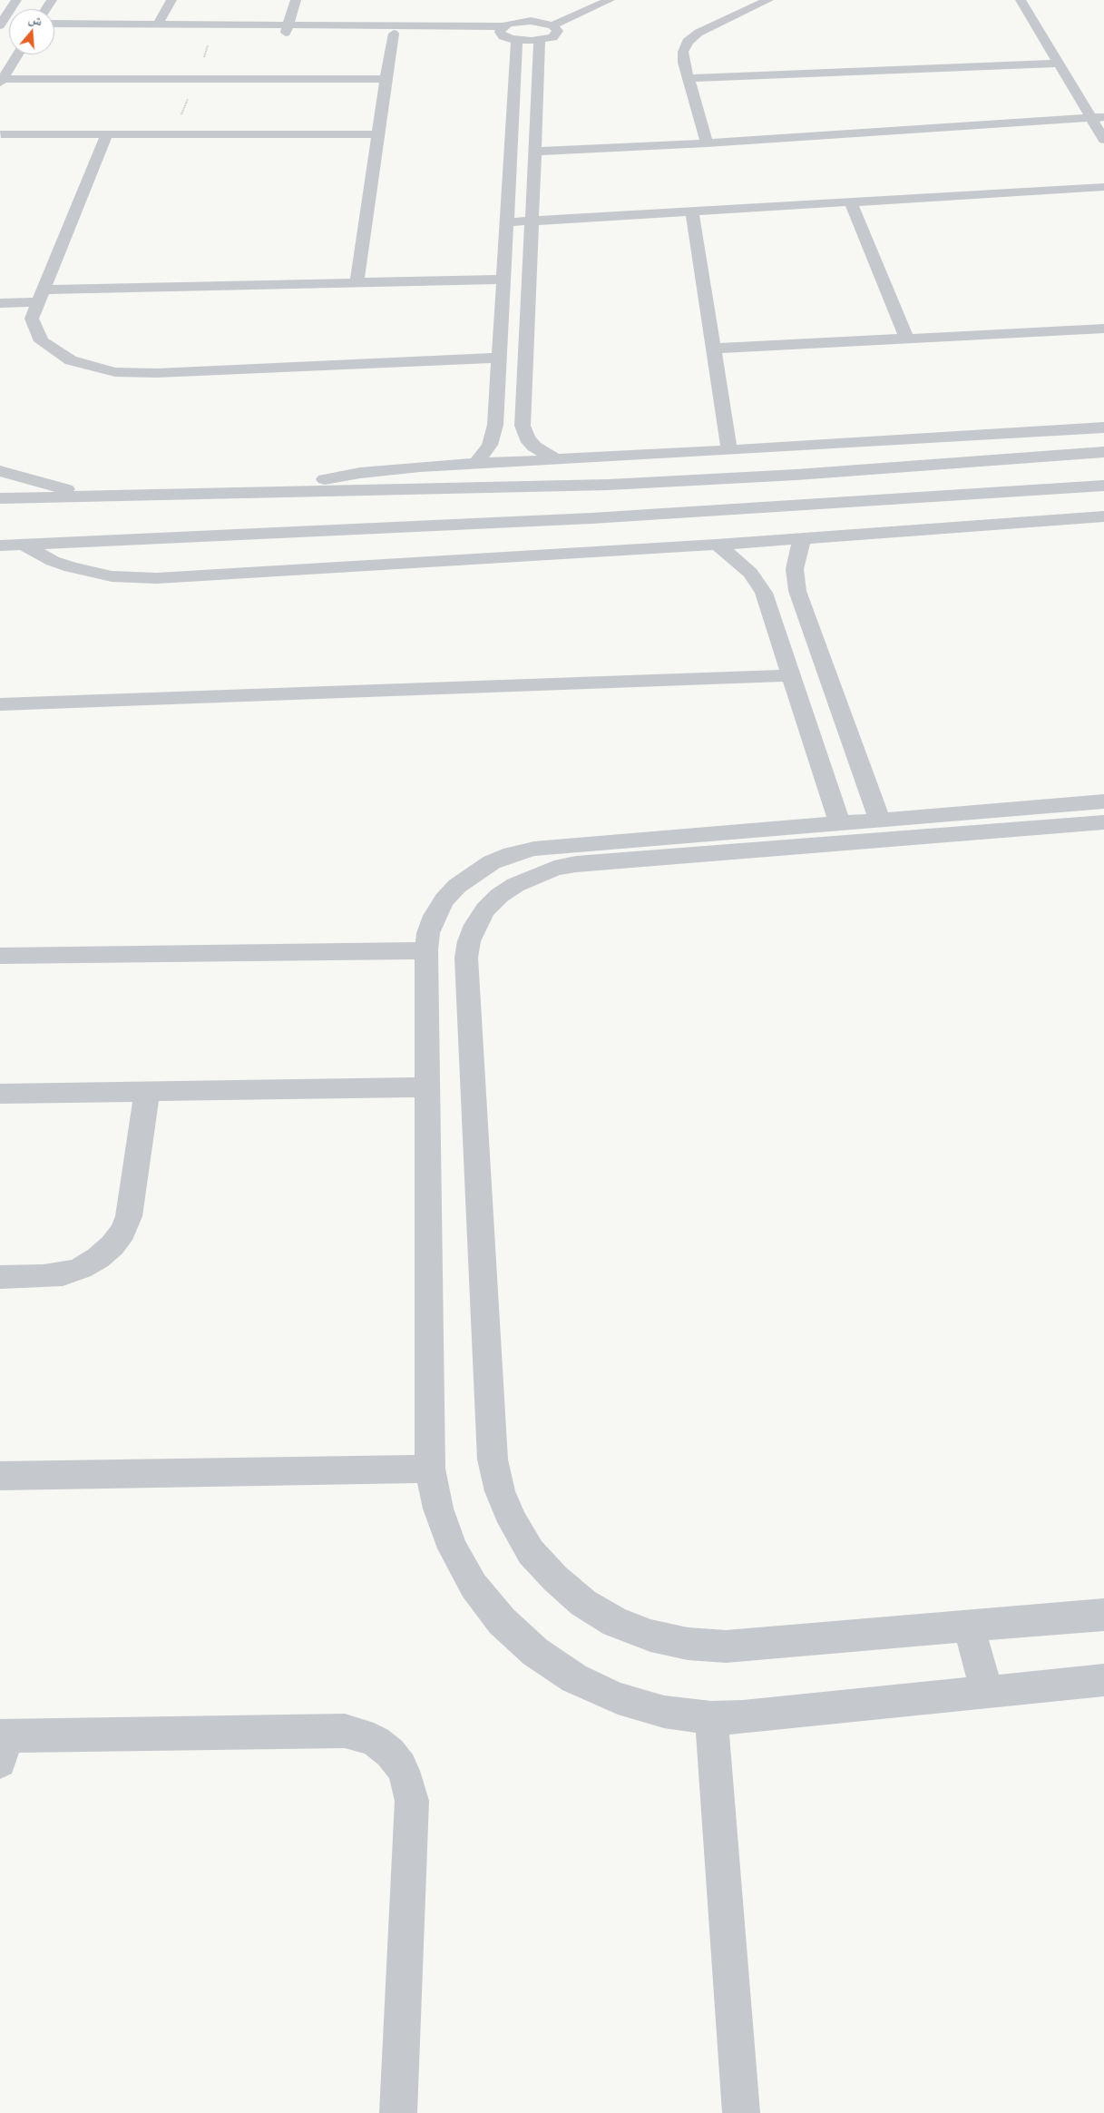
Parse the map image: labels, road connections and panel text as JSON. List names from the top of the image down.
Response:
{
  "north": "top"
}
